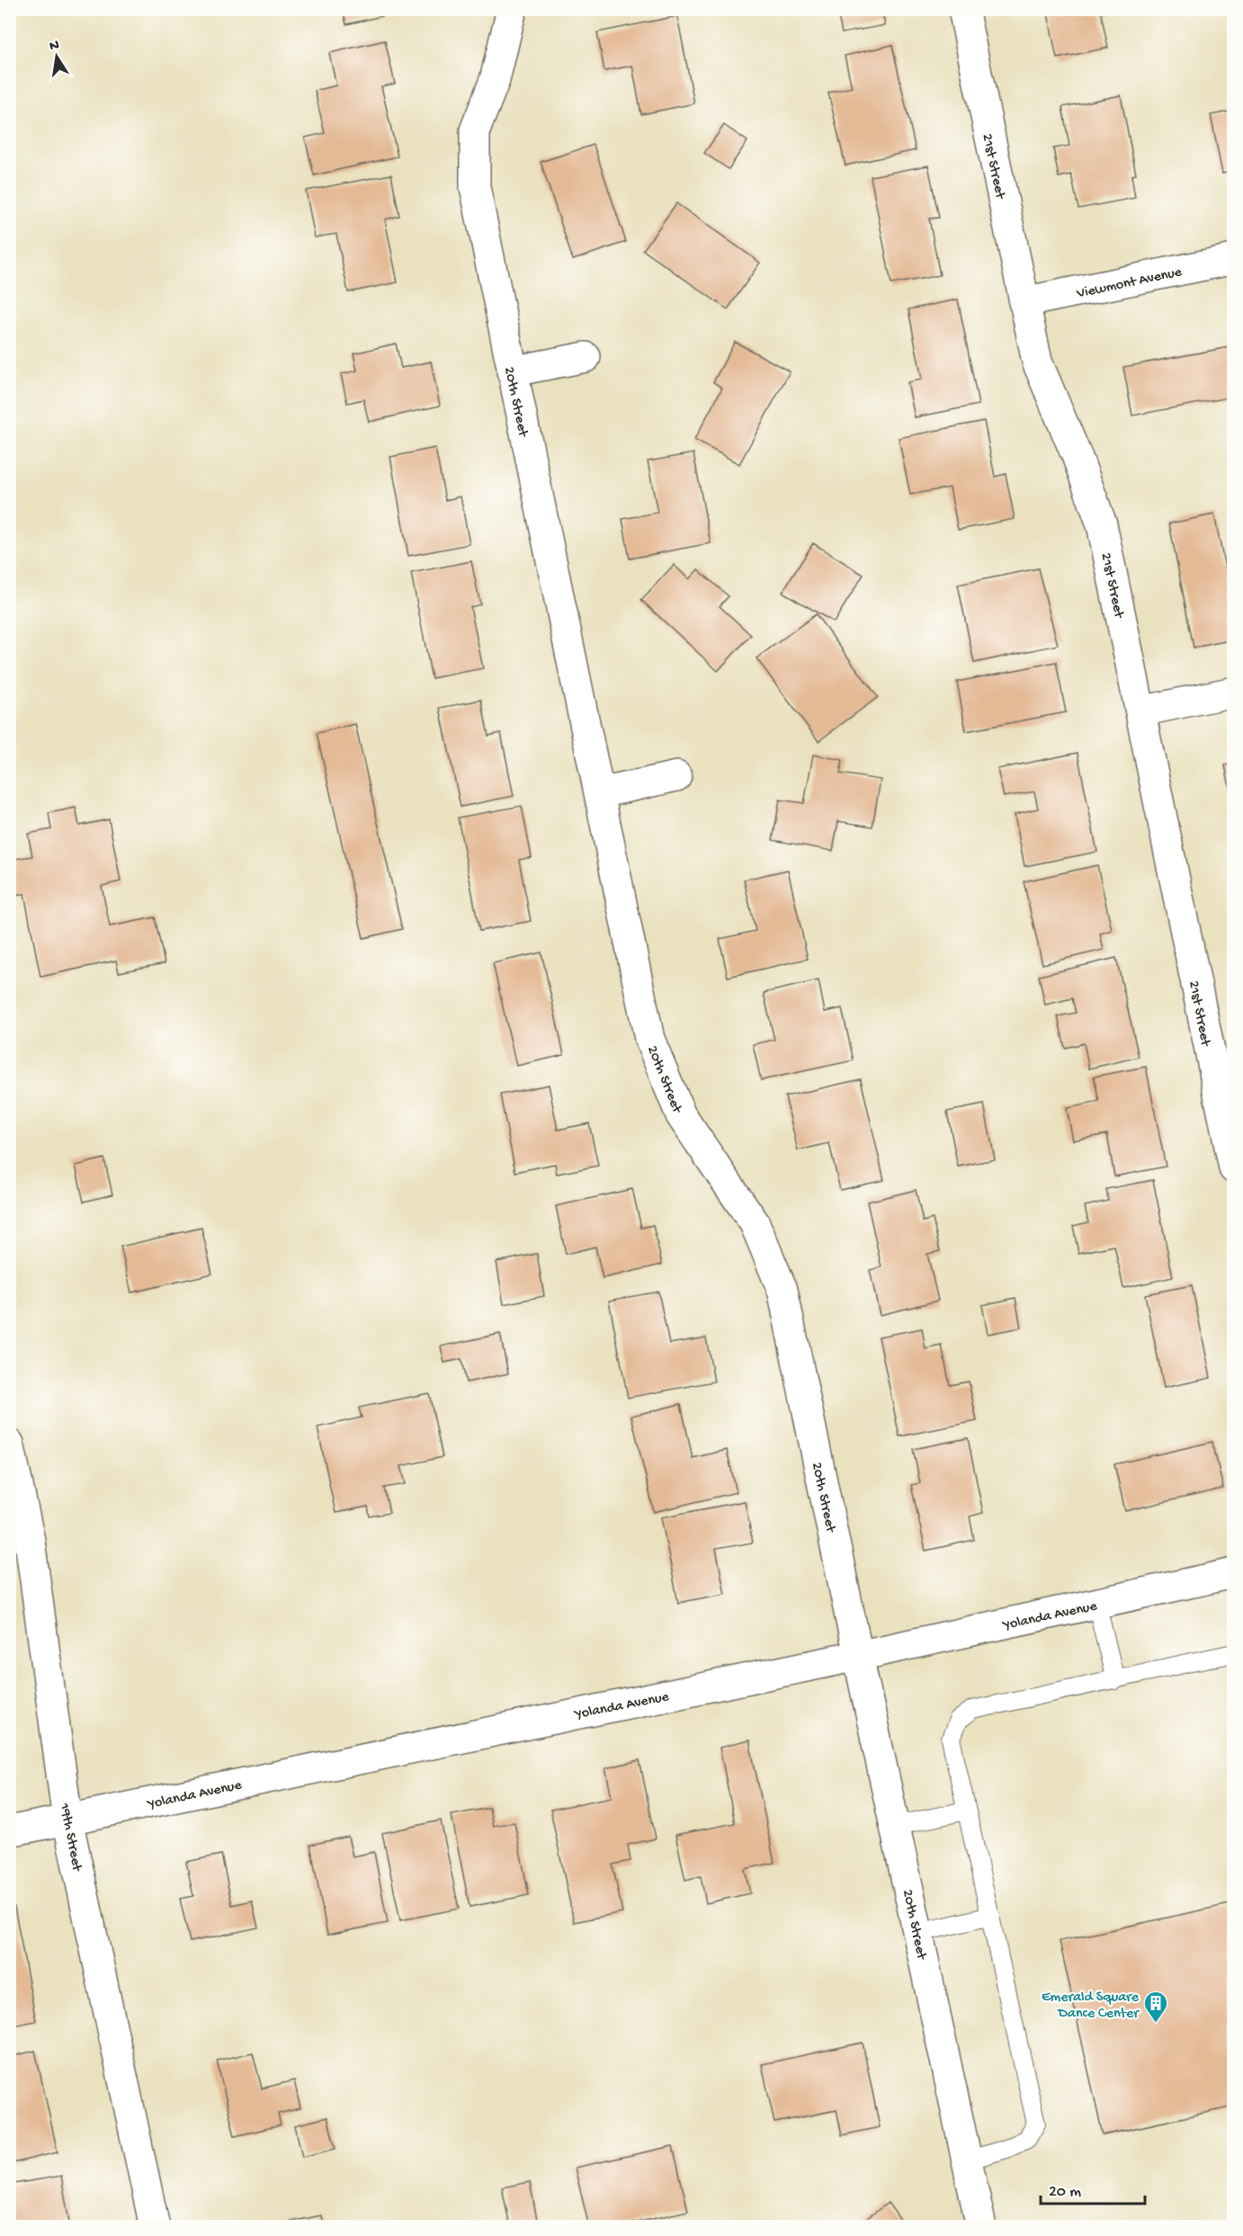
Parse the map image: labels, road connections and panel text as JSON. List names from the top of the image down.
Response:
{
  "streets": {
    "street": [
      "21st Street",
      "Viewmont Avenue",
      "20th Street",
      "Yolanda Avenue",
      "19th Street"
    ]
  },
  "crossings": [
    ["21st Street", "Viewmont Avenue"],
    ["20th Street", "Yolanda Avenue"],
    ["Yolanda Avenue", "19th Street"]
  ],
  "places": {
    "building": ["Emerald Square Dance Center"]
  },
  "scale_bar": "20 m",
  "north": "top"
}
